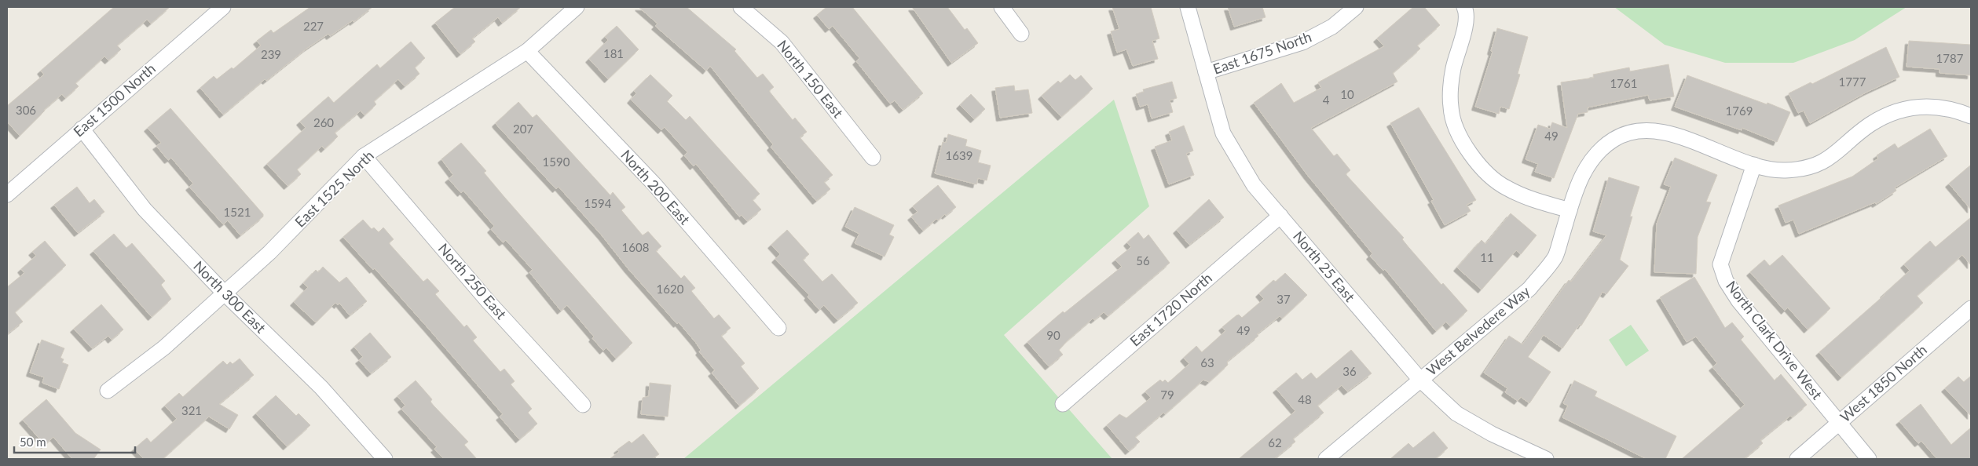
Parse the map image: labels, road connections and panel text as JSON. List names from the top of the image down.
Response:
{
  "streets": {
    "street": [
      "East 1675 North",
      "North 150 East",
      "East 1500 North",
      "North 200 East",
      "East 1525 North",
      "North 25 East",
      "North 250 East",
      "North 300 East",
      "East 1720 North",
      "West Belvedere Way",
      "North Clark Drive West",
      "West 1850 North"
    ]
  },
  "crossings": [
    ["East 1675 North", "North 25 East"],
    ["East 1500 North", "North 300 East"],
    ["North 200 East", "East 1525 North"],
    ["East 1525 North", "North 250 East"],
    ["East 1525 North", "North 300 East"],
    ["North 25 East", "East 1720 North"],
    ["North 25 East", "West Belvedere Way"],
    ["West Belvedere Way", "North Clark Drive West"],
    ["North Clark Drive West", "West 1850 North"]
  ],
  "house_numbers": [
    "227",
    "181",
    "239",
    "1787",
    "1777",
    "1761",
    "10",
    "4",
    "306",
    "1769",
    "260",
    "207",
    "49",
    "1639",
    "1590",
    "1594",
    "1521",
    "1608",
    "11",
    "56",
    "1620",
    "37",
    "49",
    "90",
    "63",
    "36",
    "79",
    "48",
    "321",
    "62"
  ],
  "scale_bar": "50 m"
}
